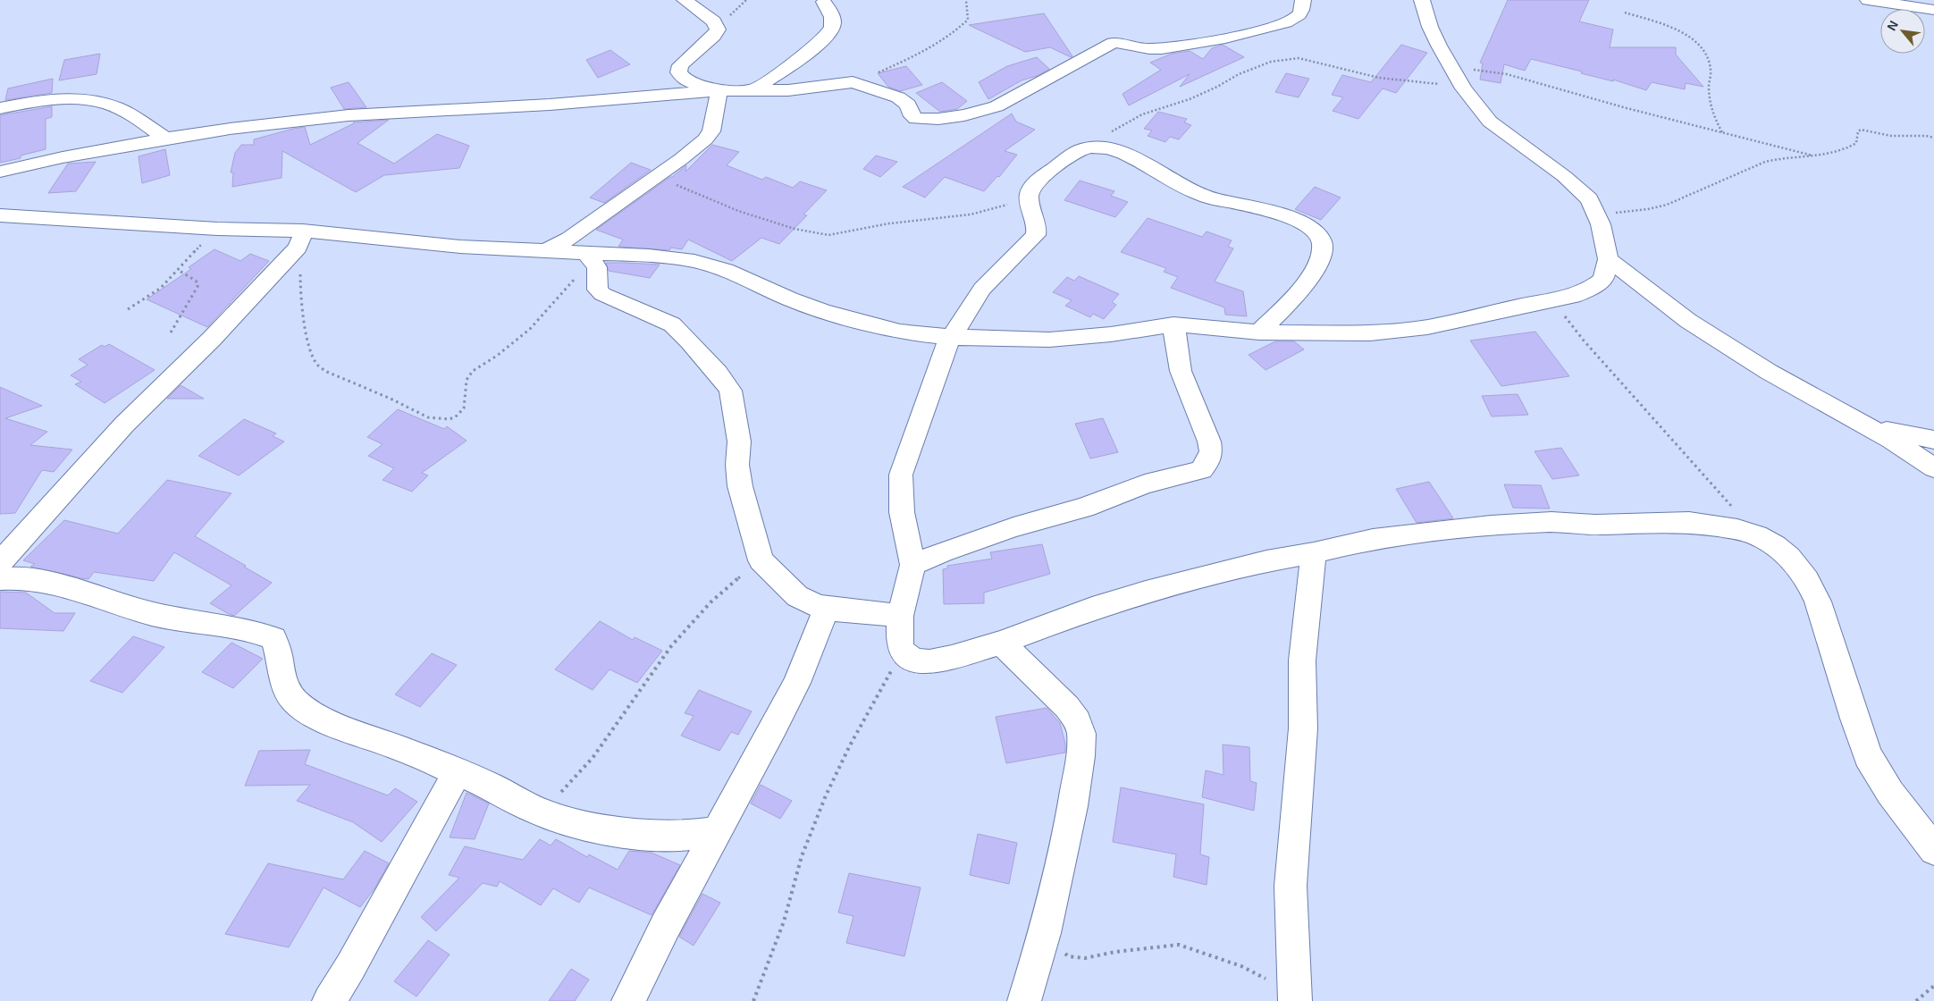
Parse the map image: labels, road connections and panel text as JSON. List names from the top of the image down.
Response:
{
  "north": "top left"
}
